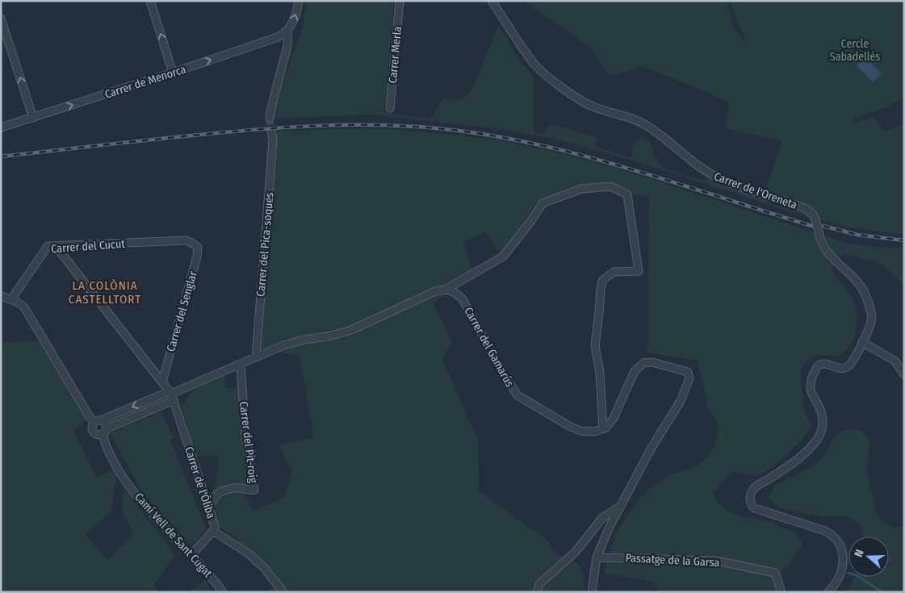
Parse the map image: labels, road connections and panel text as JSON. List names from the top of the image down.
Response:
{
  "streets": {
    "street": [
      "Carrer Merla",
      "Carrer de Menorca",
      "Carrer de l'Oreneta",
      "Carrer del Pica-soques",
      "Carrer del Cucut",
      "Carrer del Senglar",
      "Carrer del Gamarús",
      "Carrer del Pit-roig",
      "Carrer de l'Òliba",
      "Camí Vell de Sant Cugat",
      "Passatge de la Garsa"
    ]
  },
  "crossings": [
    ["Carrer del Cucut", "Carrer del Senglar"],
    ["Carrer del Cucut", "Carrer de l'Òliba"],
    ["Carrer del Senglar", "Carrer de l'Òliba"],
    ["Carrer del Pit-roig", "Carrer de l'Òliba"]
  ],
  "one_way": ["Carrer de Menorca"],
  "districts": ["LA COLÒNIA CASTELLTORT"],
  "parks": ["Cercle Sabadellès"],
  "north": "left"
}
